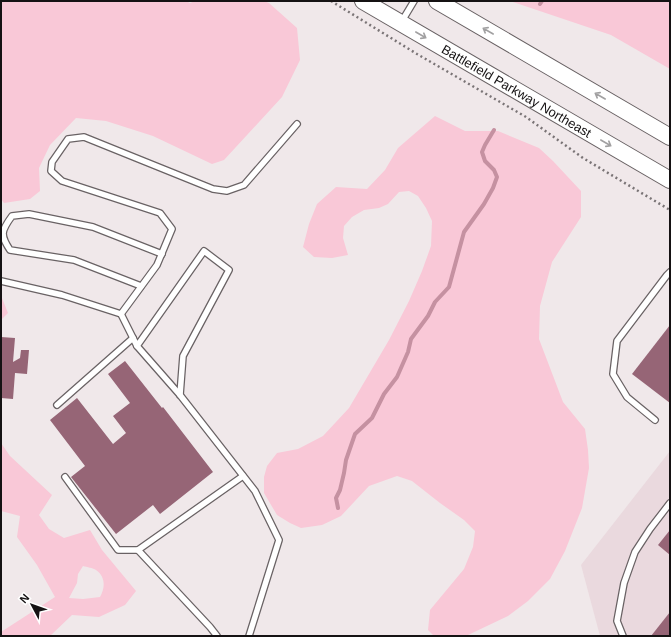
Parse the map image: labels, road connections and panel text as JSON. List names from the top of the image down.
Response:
{
  "streets": {
    "main road": ["Battlefield Parkway Northeast"]
  },
  "north": "top left"
}
